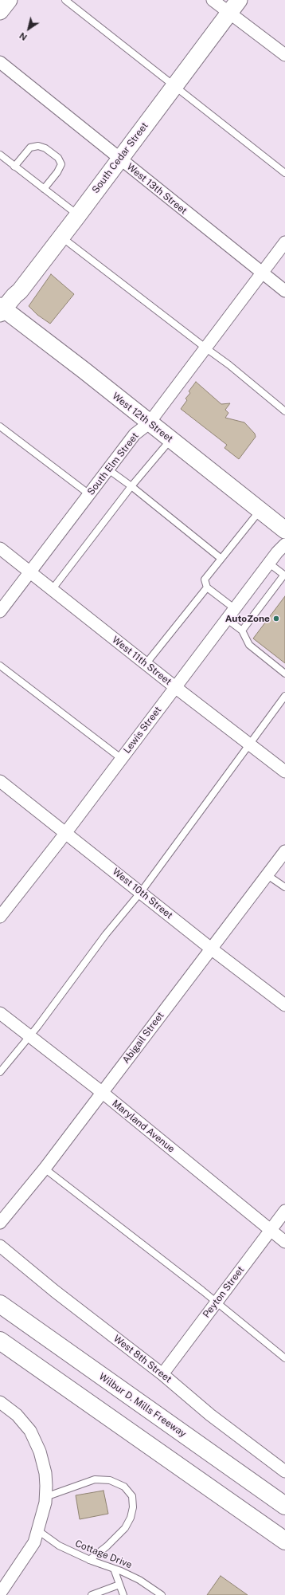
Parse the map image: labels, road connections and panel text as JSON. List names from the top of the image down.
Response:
{
  "streets": {
    "highway": ["Wilbur D. Mills Freeway"],
    "main road": ["South Cedar Street", "West 12th Street"],
    "street": [
      "West 13th Street",
      "South Elm Street",
      "West 11th Street",
      "Lewis Street",
      "West 10th Street",
      "Abigail Street",
      "Maryland Avenue",
      "Peyton Street",
      "West 8th Street"
    ],
    "lane": ["Cottage Drive"]
  },
  "crossings": [
    ["South Cedar Street", "West 13th Street"],
    ["South Cedar Street", "West 12th Street"],
    ["West 13th Street", "South Elm Street"],
    ["West 12th Street", "South Elm Street"],
    ["South Elm Street", "West 11th Street"],
    ["West 11th Street", "Lewis Street"],
    ["Lewis Street", "West 10th Street"],
    ["West 10th Street", "Abigail Street"],
    ["Abigail Street", "Maryland Avenue"],
    ["Maryland Avenue", "Peyton Street"],
    ["Peyton Street", "West 8th Street"]
  ],
  "places": ["AutoZone"],
  "north": "bottom left"
}
